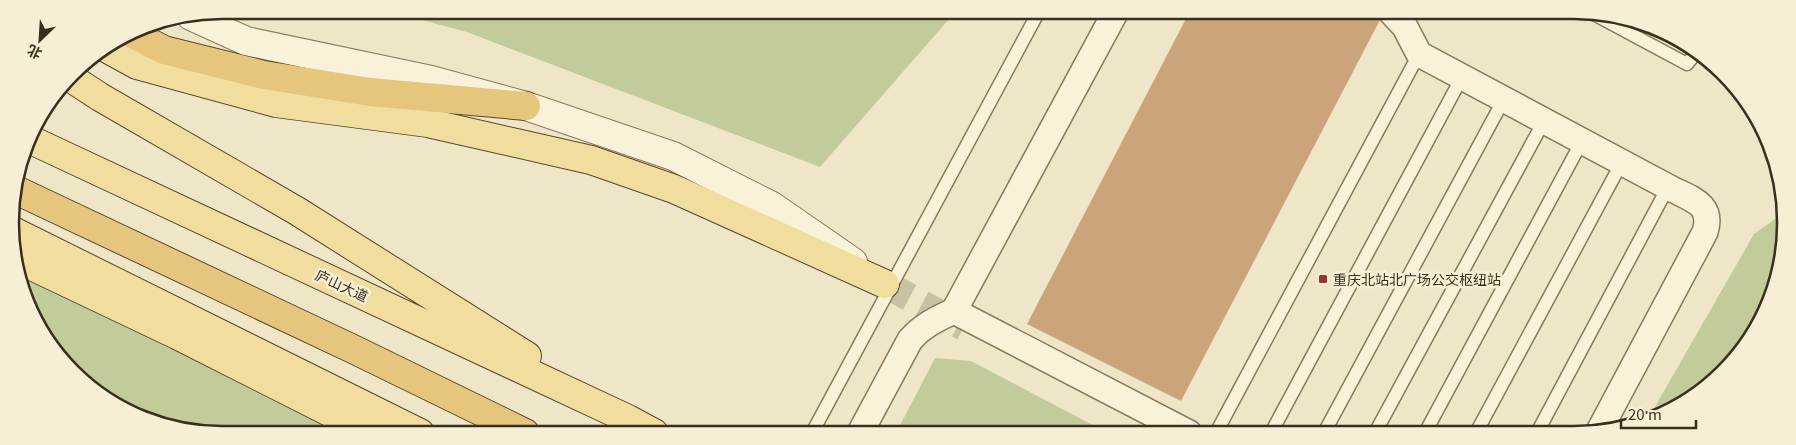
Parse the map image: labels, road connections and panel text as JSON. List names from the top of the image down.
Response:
{
  "streets": {
    "main road": ["庐山大道"]
  },
  "places": {
    "transit": ["重庆北站北广场公交枢纽站"]
  },
  "scale_bar": "20 m",
  "north": "bottom left"
}
